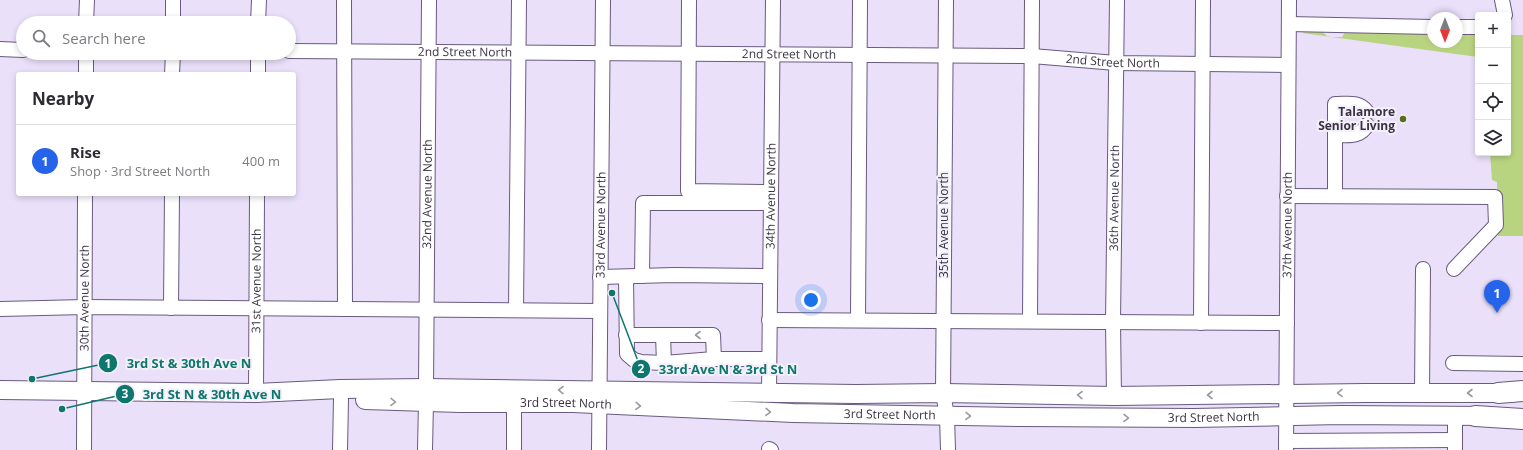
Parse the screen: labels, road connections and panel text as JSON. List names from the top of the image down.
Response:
{
  "streets": {
    "main road": ["3rd Street North"],
    "street": [
      "2nd Street North",
      "32nd Avenue North",
      "34th Avenue North",
      "36th Avenue North",
      "33rd Avenue North",
      "35th Avenue North",
      "37th Avenue North",
      "31st Avenue North",
      "30th Avenue North"
    ]
  },
  "crossings": [
    ["2nd Street North", "32nd Avenue North"],
    ["2nd Street North", "34th Avenue North"],
    ["2nd Street North", "36th Avenue North"],
    ["2nd Street North", "33rd Avenue North"],
    ["2nd Street North", "35th Avenue North"],
    ["2nd Street North", "37th Avenue North"],
    ["32nd Avenue North", "3rd Street North"],
    ["34th Avenue North", "3rd Street North"],
    ["36th Avenue North", "3rd Street North"],
    ["33rd Avenue North", "3rd Street North"],
    ["35th Avenue North", "3rd Street North"],
    ["37th Avenue North", "3rd Street North"],
    ["31st Avenue North", "3rd Street North"],
    ["30th Avenue North", "3rd Street North"]
  ],
  "places": [
    "Talamore Senior Living",
    "33rd Ave N & 3rd St N",
    "3rd St & 30th Ave N",
    "3rd St N & 30th Ave N"
  ],
  "north": "bottom",
  "page": {
    "map_buttons": ["+", "−"],
    "search": "Search here",
    "heading": "Nearby",
    "list": [
      {
        "mark": "1",
        "name": "Rise",
        "note": "Shop · 3rd Street North",
        "value": "400 m"
      }
    ],
    "pins": "1"
  }
}
